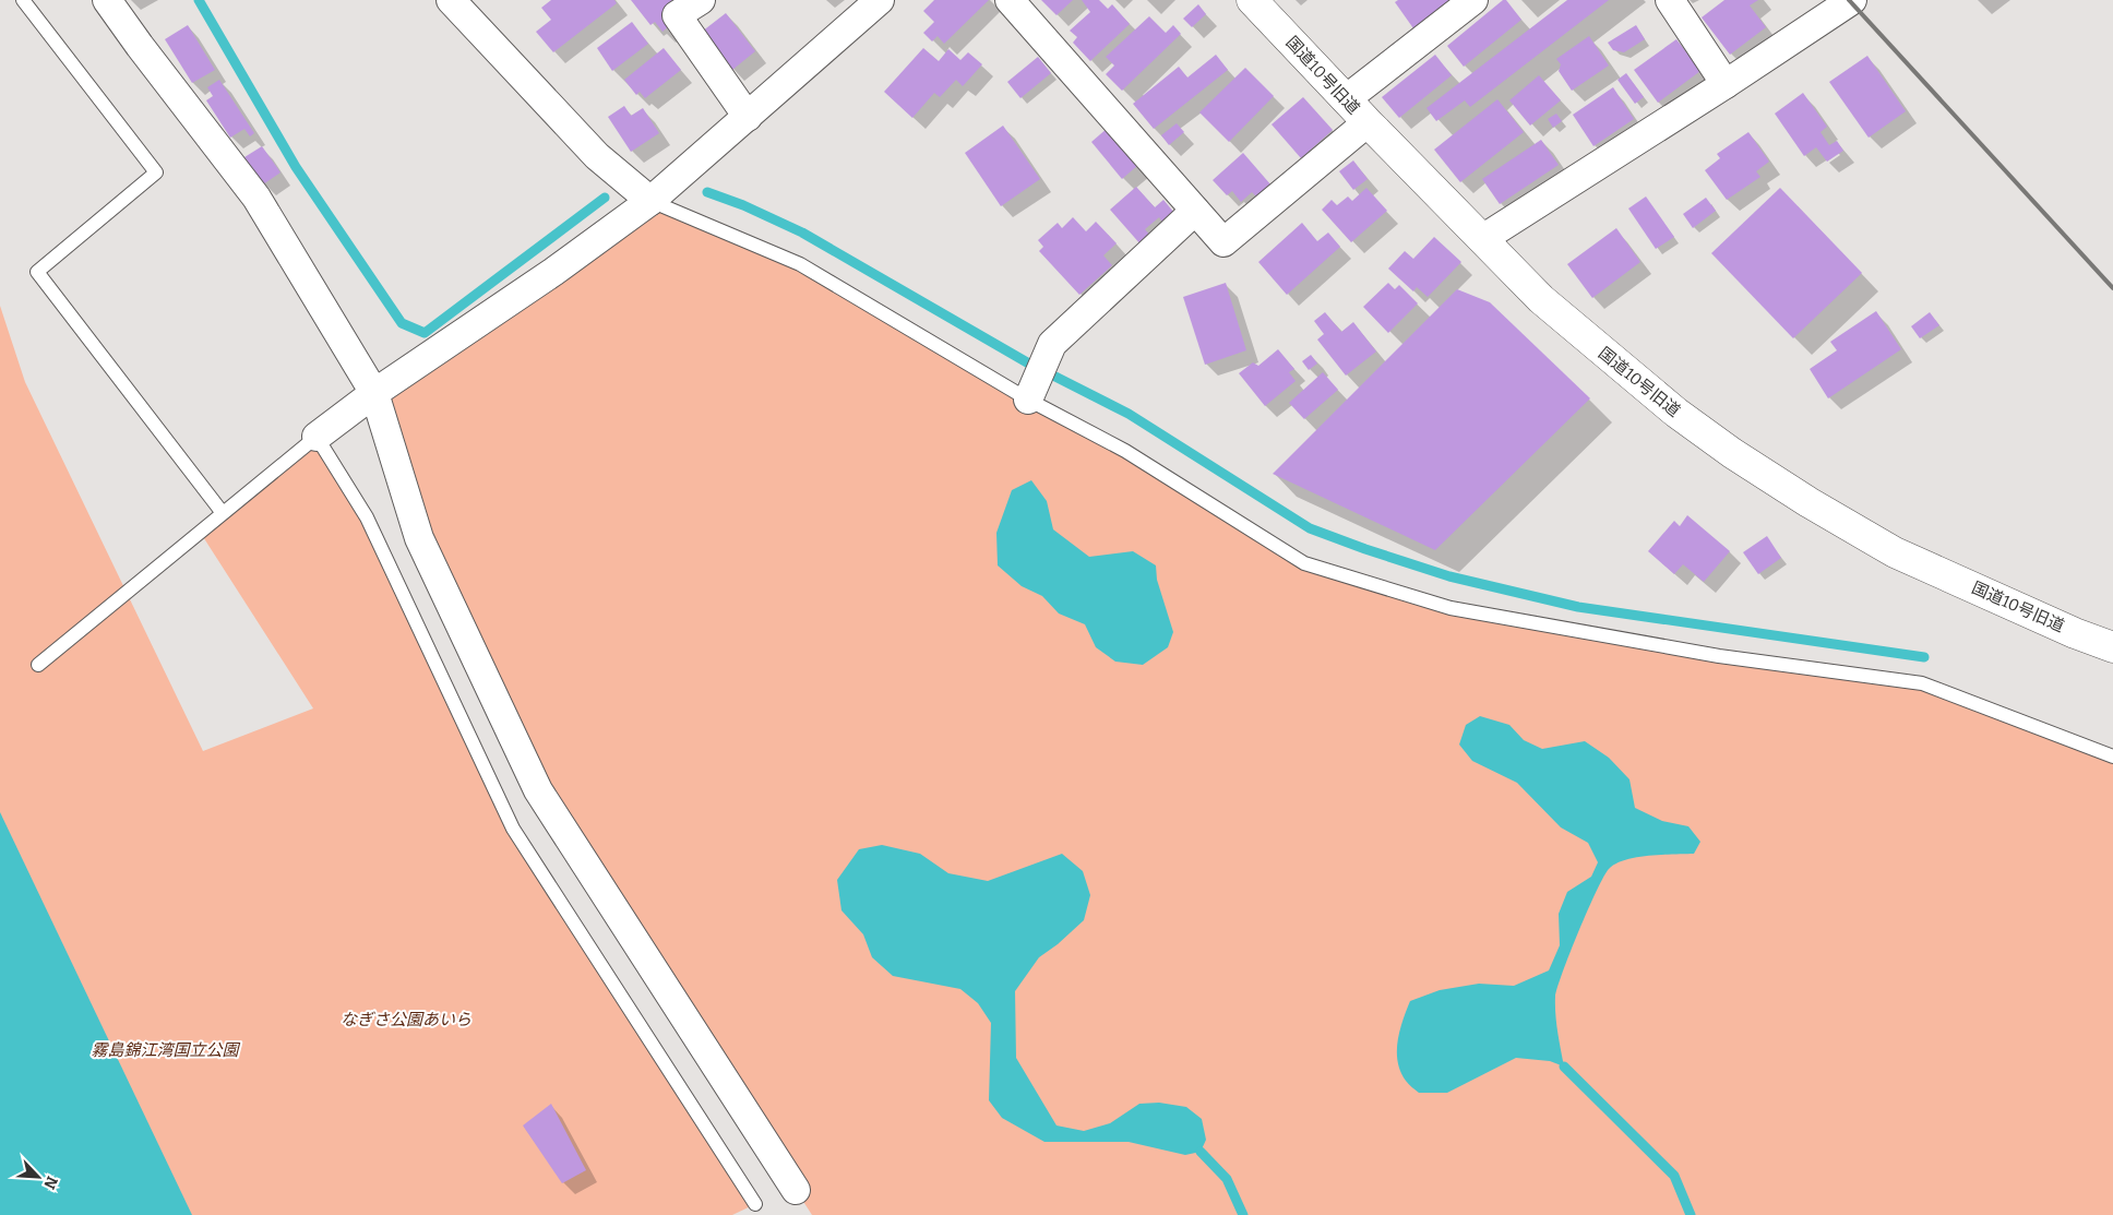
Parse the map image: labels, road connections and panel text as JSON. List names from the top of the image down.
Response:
{
  "streets": {
    "street": ["国道10号旧道"]
  },
  "parks": ["なぎさ公園あいら", "霧島錦江湾国立公園"],
  "north": "bottom right"
}
